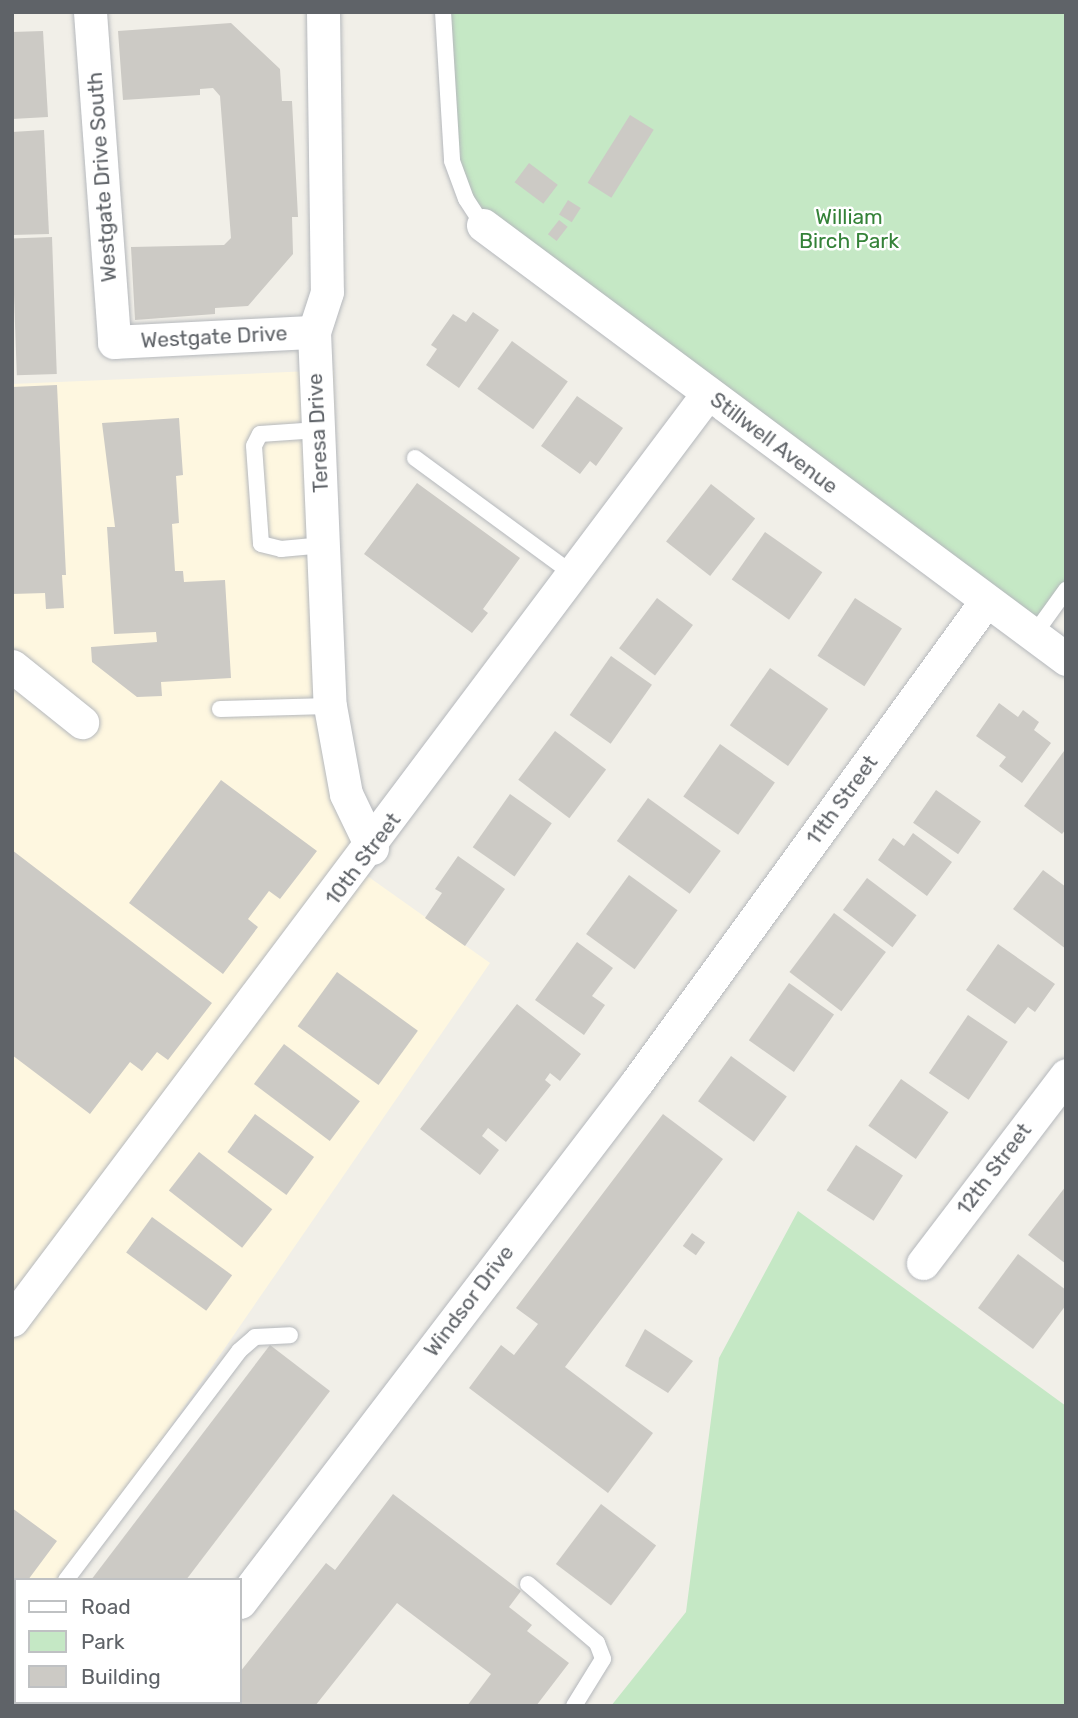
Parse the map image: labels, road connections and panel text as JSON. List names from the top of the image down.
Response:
{
  "streets": {
    "street": [
      "Westgate Drive South",
      "Westgate Drive",
      "Teresa Drive",
      "Stillwell Avenue",
      "11th Street",
      "10th Street",
      "12th Street",
      "Windsor Drive"
    ]
  },
  "crossings": [
    ["Westgate Drive South", "Westgate Drive"],
    ["Westgate Drive", "Teresa Drive"],
    ["Teresa Drive", "10th Street"],
    ["Stillwell Avenue", "11th Street"],
    ["Stillwell Avenue", "10th Street"],
    ["11th Street", "Windsor Drive"]
  ],
  "parks": ["William Birch Park"],
  "legend": ["Road", "Park", "Building"]
}
